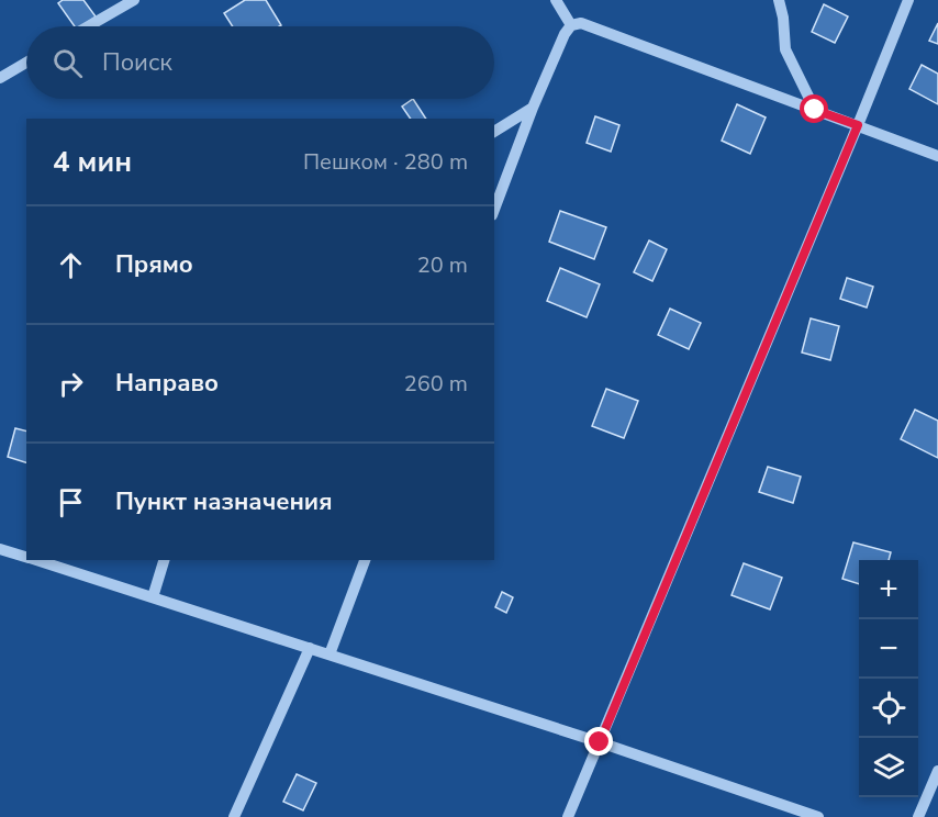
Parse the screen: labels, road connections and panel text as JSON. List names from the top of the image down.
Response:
{
  "page": {
    "search": "Поиск",
    "heading": ["4 мин", "Пешком · 280 m"],
    "list": [
      ["Прямо", "20 m"],
      ["Направо", "260 m"],
      "Пункт назначения"
    ],
    "map_buttons": ["+", "−"]
  }
}
